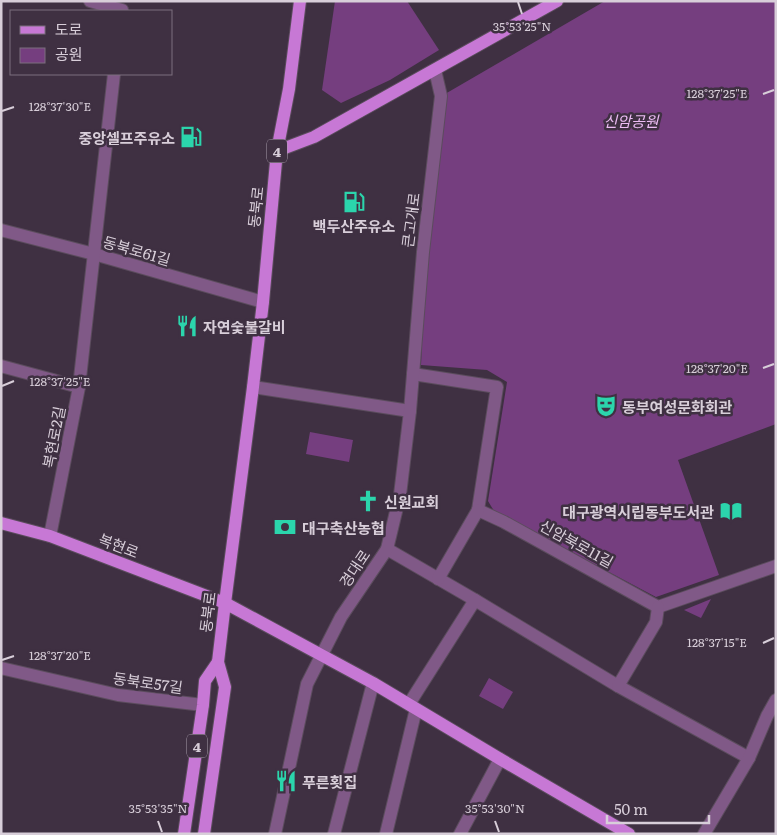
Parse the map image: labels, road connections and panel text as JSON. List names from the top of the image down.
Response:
{
  "streets": {
    "main road": ["4", "동북로", "복현로"],
    "street": [
      "큰고개로",
      "동북로61길",
      "복현로2길",
      "신암북로11길",
      "경대로",
      "동북로57길"
    ]
  },
  "crossings": [
    ["동북로", "동북로61길"],
    ["동북로", "복현로"],
    ["동북로", "동북로57길"],
    ["큰고개로", "경대로"],
    ["동북로61길", "복현로2길"],
    ["복현로2길", "복현로"]
  ],
  "parks": ["신암공원"],
  "places": {
    "fuel station": ["중앙셀프주유소", "백두산주유소"],
    "restaurant": ["자연숯불갈비", "푸른횟집"],
    "theatre": ["동부여성문화회관"],
    "church": ["신원교회"],
    "library": ["대구광역시립동부도서관"],
    "bank": ["대구축산농협"]
  },
  "legend": ["도로", "공원"],
  "scale_bar": "50 m",
  "coordinates": [
    "35°53'25\"N",
    "128°37'25\"E",
    "128°37'30\"E",
    "128°37'20\"E",
    "128°37'15\"E",
    "35°53'35\"N",
    "35°53'30\"N"
  ]
}
